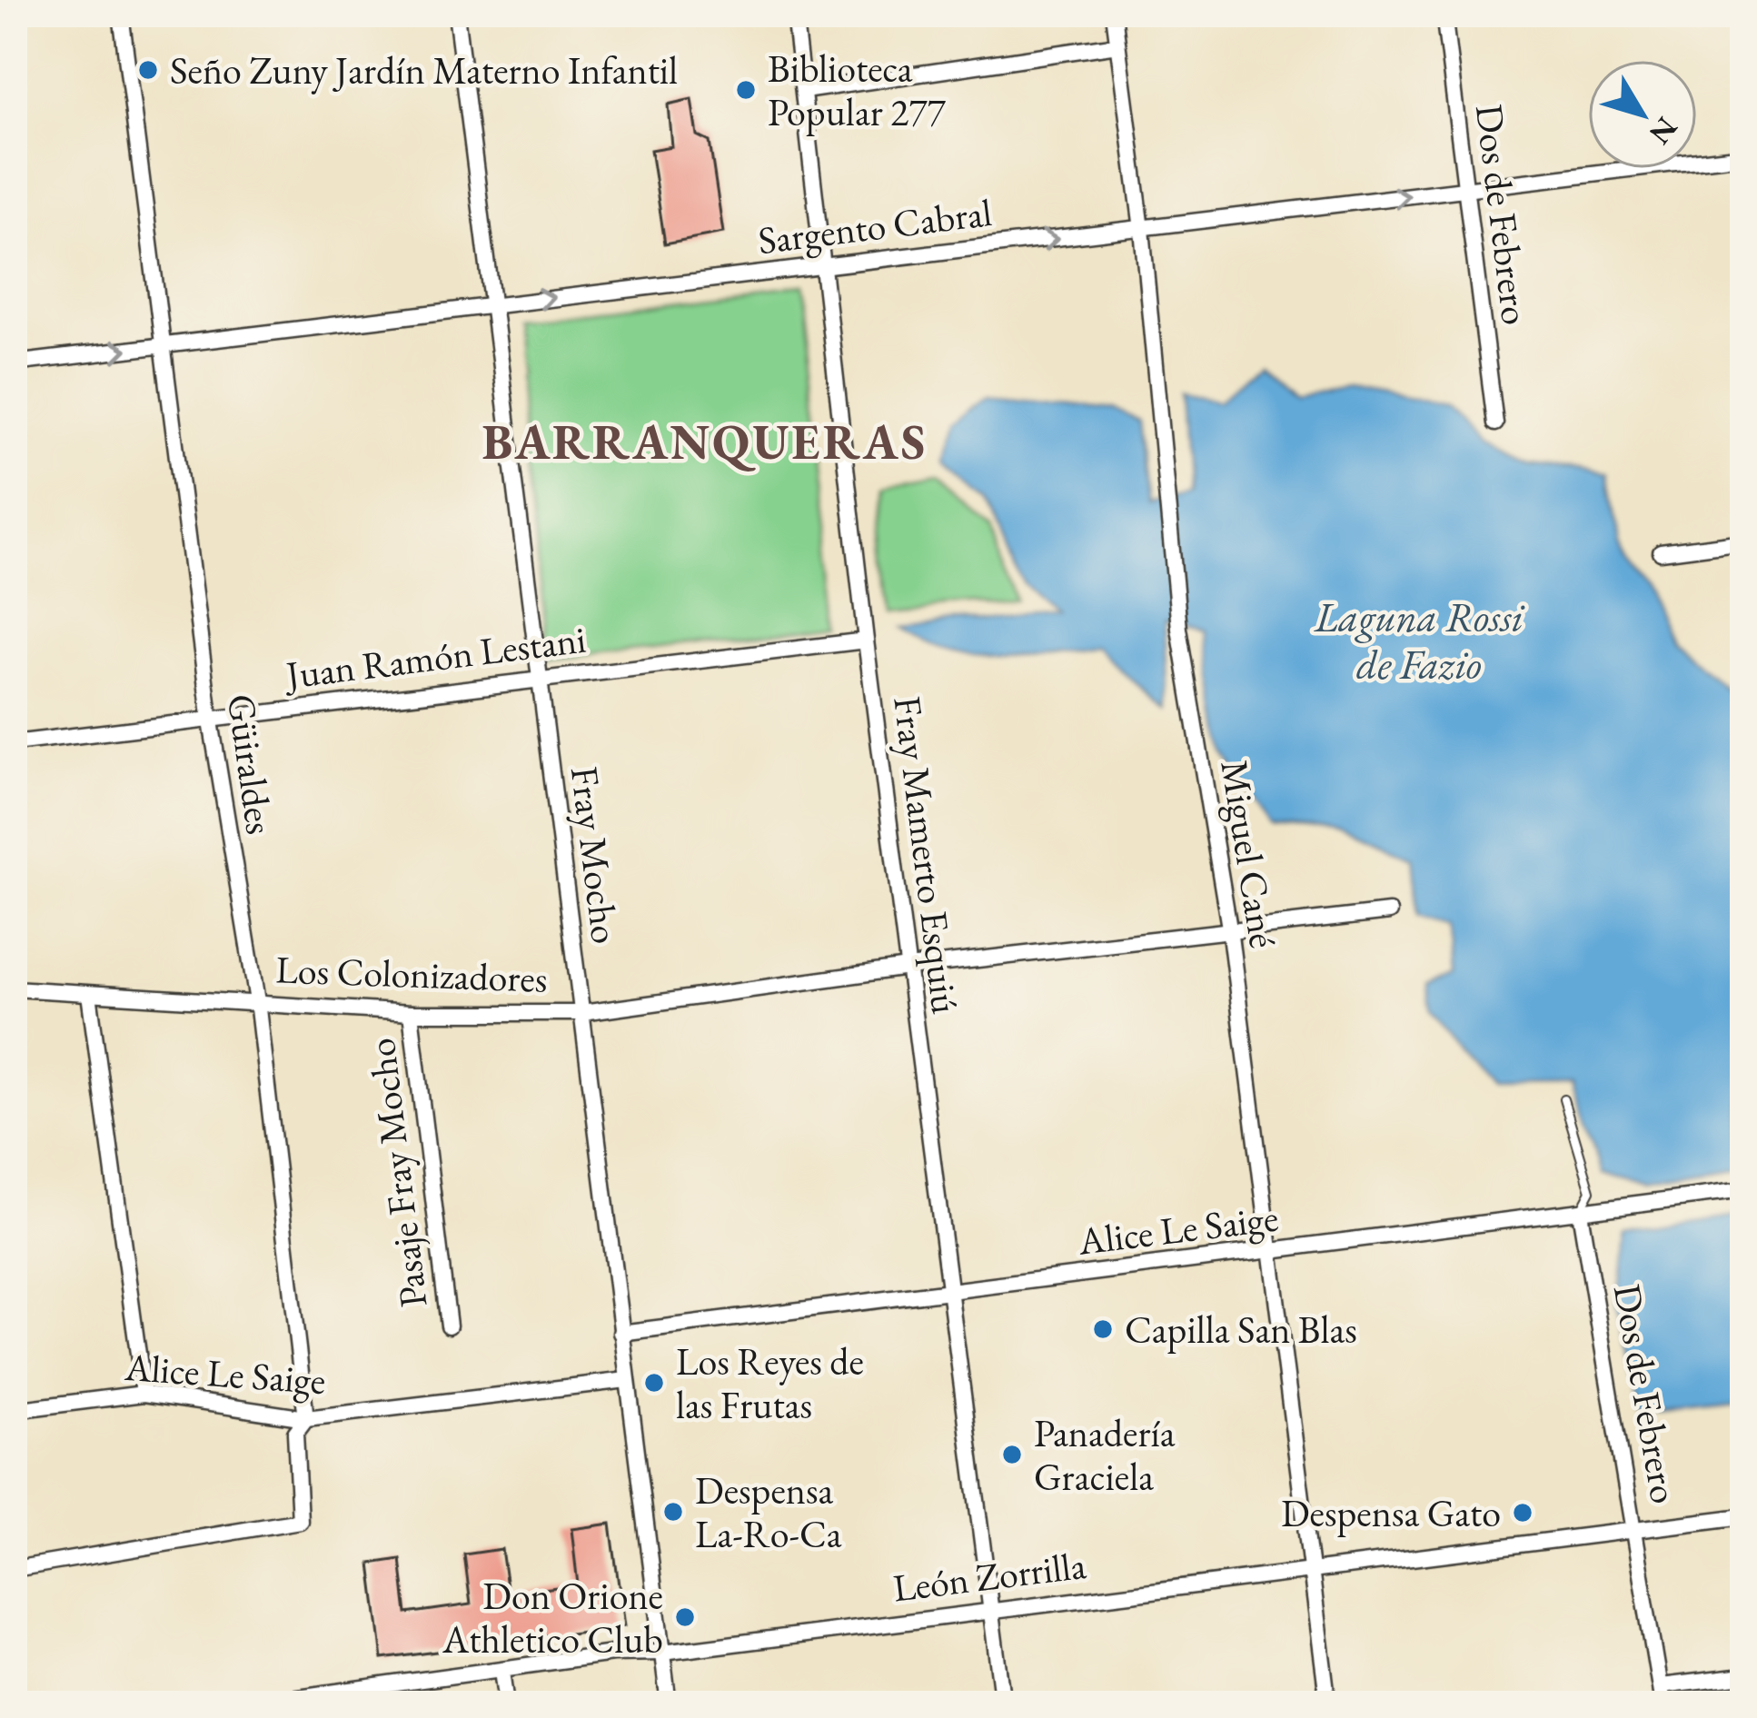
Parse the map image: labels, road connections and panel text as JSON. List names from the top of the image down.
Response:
{
  "streets": {
    "street": [
      "Dos de Febrero",
      "Sargento Cabral",
      "Juan Ramón Lestani",
      "Güiraldes",
      "Miguel Cané",
      "Fray Mocho",
      "Fray Mamerto Esquiú",
      "Los Colonizadores",
      "Pasaje Fray Mocho",
      "Alice Le Saige",
      "León Zorrilla"
    ]
  },
  "crossings": [
    ["Dos de Febrero", "Sargento Cabral"],
    ["Dos de Febrero", "Alice Le Saige"],
    ["Dos de Febrero", "León Zorrilla"],
    ["Sargento Cabral", "Güiraldes"],
    ["Sargento Cabral", "Miguel Cané"],
    ["Sargento Cabral", "Fray Mocho"],
    ["Sargento Cabral", "Fray Mamerto Esquiú"],
    ["Juan Ramón Lestani", "Güiraldes"],
    ["Juan Ramón Lestani", "Fray Mocho"],
    ["Juan Ramón Lestani", "Fray Mamerto Esquiú"],
    ["Güiraldes", "Los Colonizadores"],
    ["Güiraldes", "Alice Le Saige"],
    ["Miguel Cané", "Los Colonizadores"],
    ["Miguel Cané", "Alice Le Saige"],
    ["Miguel Cané", "León Zorrilla"],
    ["Fray Mocho", "Los Colonizadores"],
    ["Fray Mocho", "Alice Le Saige"],
    ["Fray Mocho", "León Zorrilla"],
    ["Fray Mamerto Esquiú", "Los Colonizadores"],
    ["Fray Mamerto Esquiú", "Alice Le Saige"],
    ["Fray Mamerto Esquiú", "León Zorrilla"],
    ["Los Colonizadores", "Pasaje Fray Mocho"]
  ],
  "one_way": ["Sargento Cabral"],
  "districts": ["BARRANQUERAS"],
  "water": ["Laguna Rossi de Fazio"],
  "places": [
    "Seño Zuny Jardín Materno Infantil",
    "Biblioteca Popular 277",
    "Capilla San Blas",
    "Los Reyes de las Frutas",
    "Panadería Graciela",
    "Despensa La-Ro-Ca",
    "Despensa Gato",
    "Don Orione Athletico Club"
  ],
  "north": "bottom right"
}
